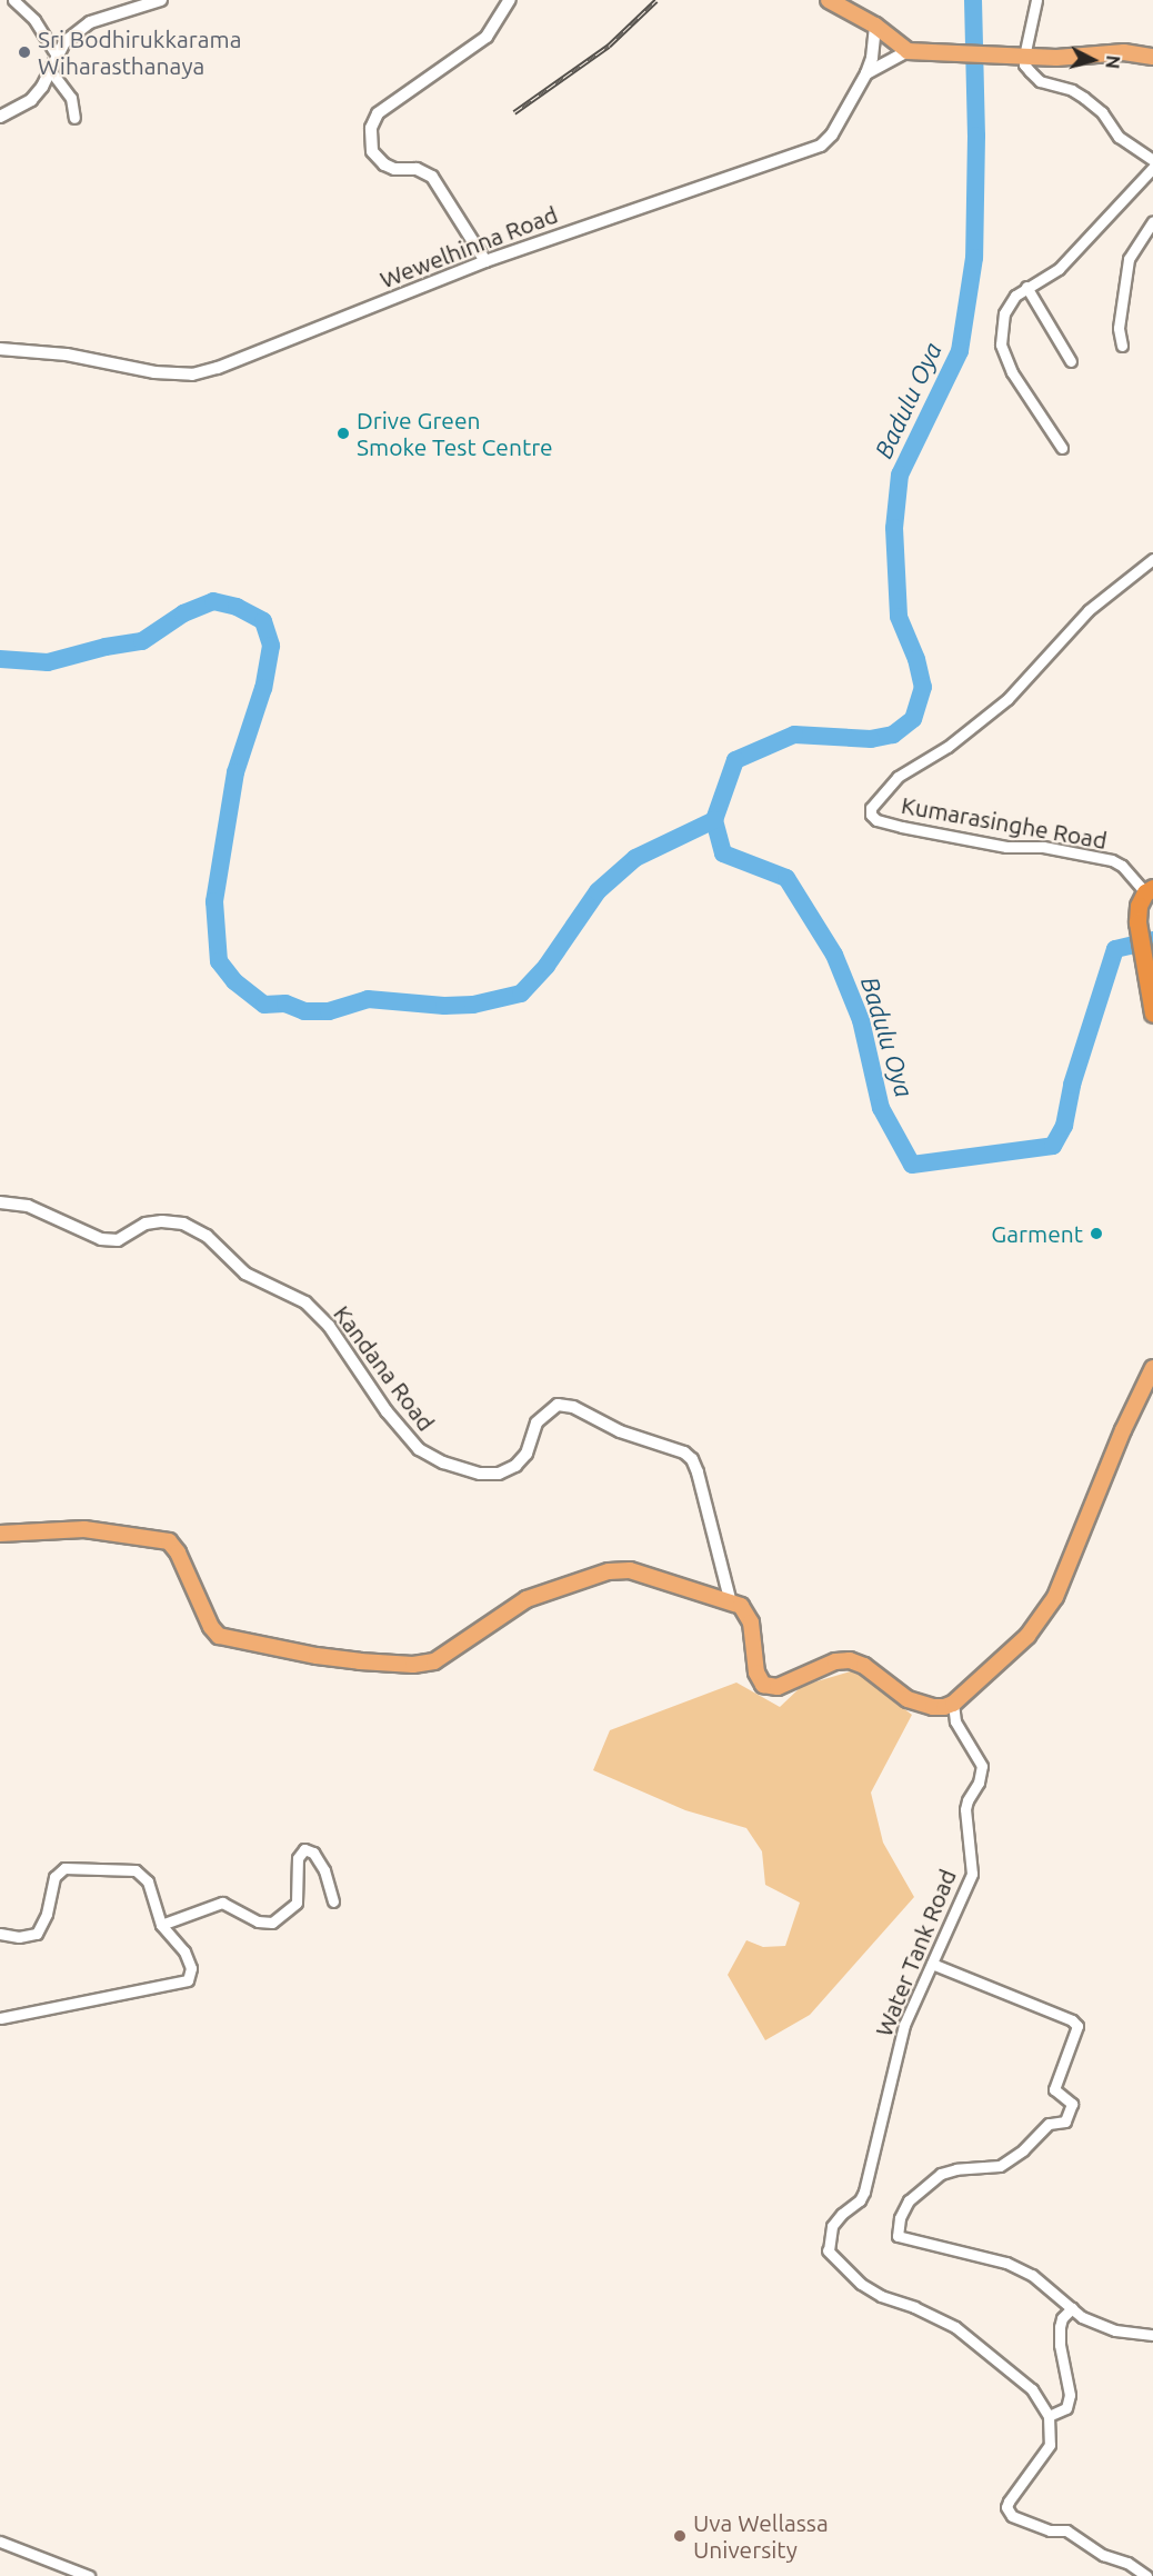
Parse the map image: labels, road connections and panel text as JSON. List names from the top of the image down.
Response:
{
  "streets": {
    "street": [
      "Wewelhinna Road",
      "Kumarasinghe Road",
      "Kandana Road",
      "Water Tank Road"
    ]
  },
  "water": ["Badulu Oya"],
  "places": [
    "Sri Bodhirukkarama Wiharasthanaya",
    "Drive Green Smoke Test Centre",
    "Garment",
    "Uva Wellassa University"
  ],
  "north": "right"
}
